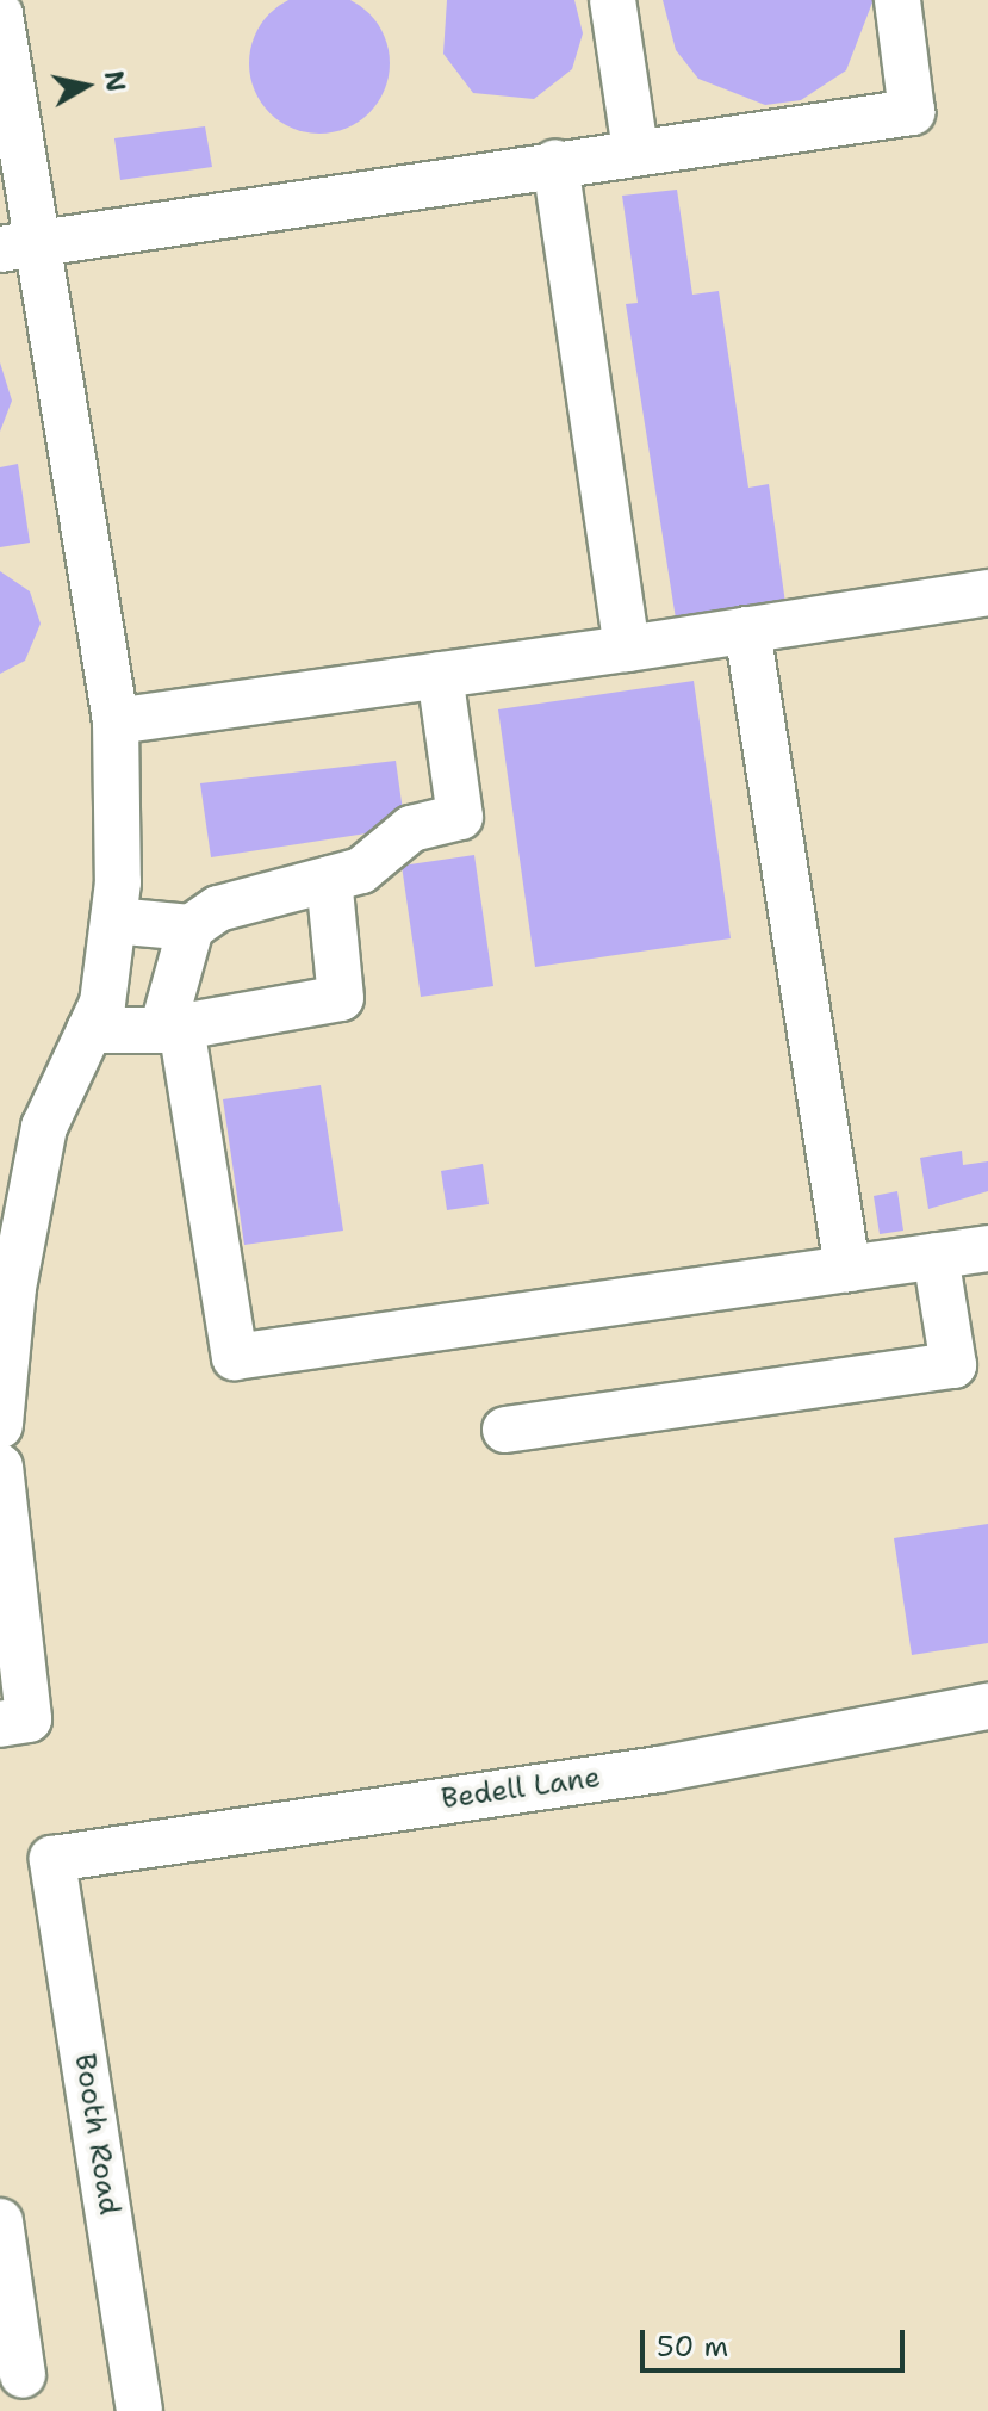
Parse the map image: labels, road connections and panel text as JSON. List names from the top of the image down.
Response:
{
  "streets": {
    "street": ["Bedell Lane", "Booth Road"]
  },
  "crossings": [
    ["Bedell Lane", "Booth Road"]
  ],
  "scale_bar": "50 m",
  "north": "right"
}
